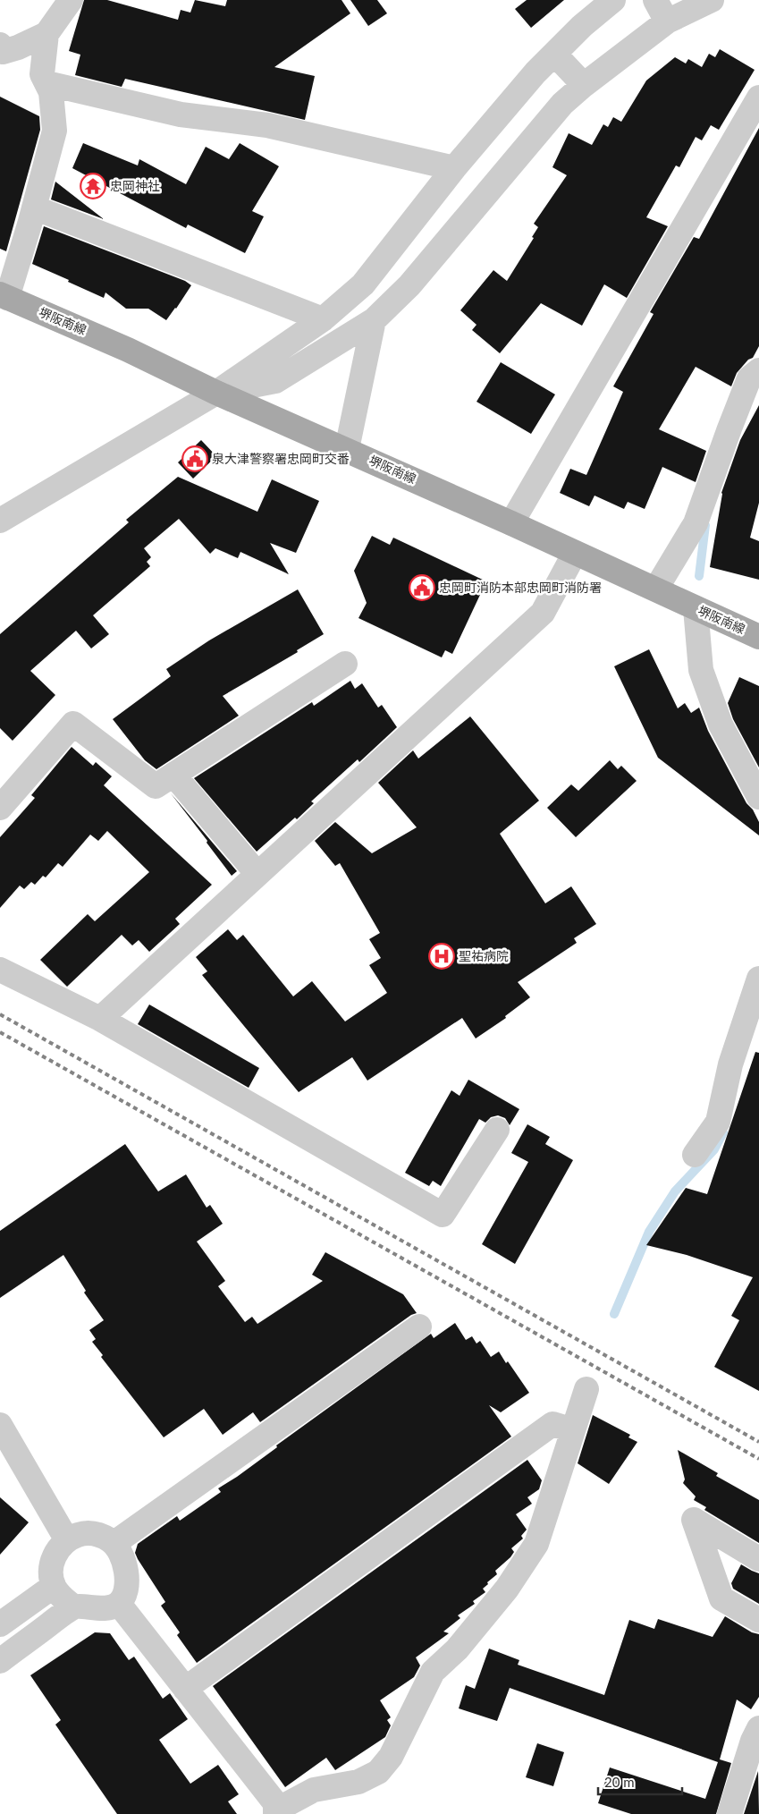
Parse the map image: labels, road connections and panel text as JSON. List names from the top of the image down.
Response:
{
  "streets": {
    "main road": ["堺阪南線"]
  },
  "places": {
    "temple": ["忠岡神社"],
    "public building": ["泉大津警察署忠岡町交番", "忠岡町消防本部忠岡町消防署"],
    "hospital": ["聖祐病院"]
  },
  "scale_bar": "20 m"
}
